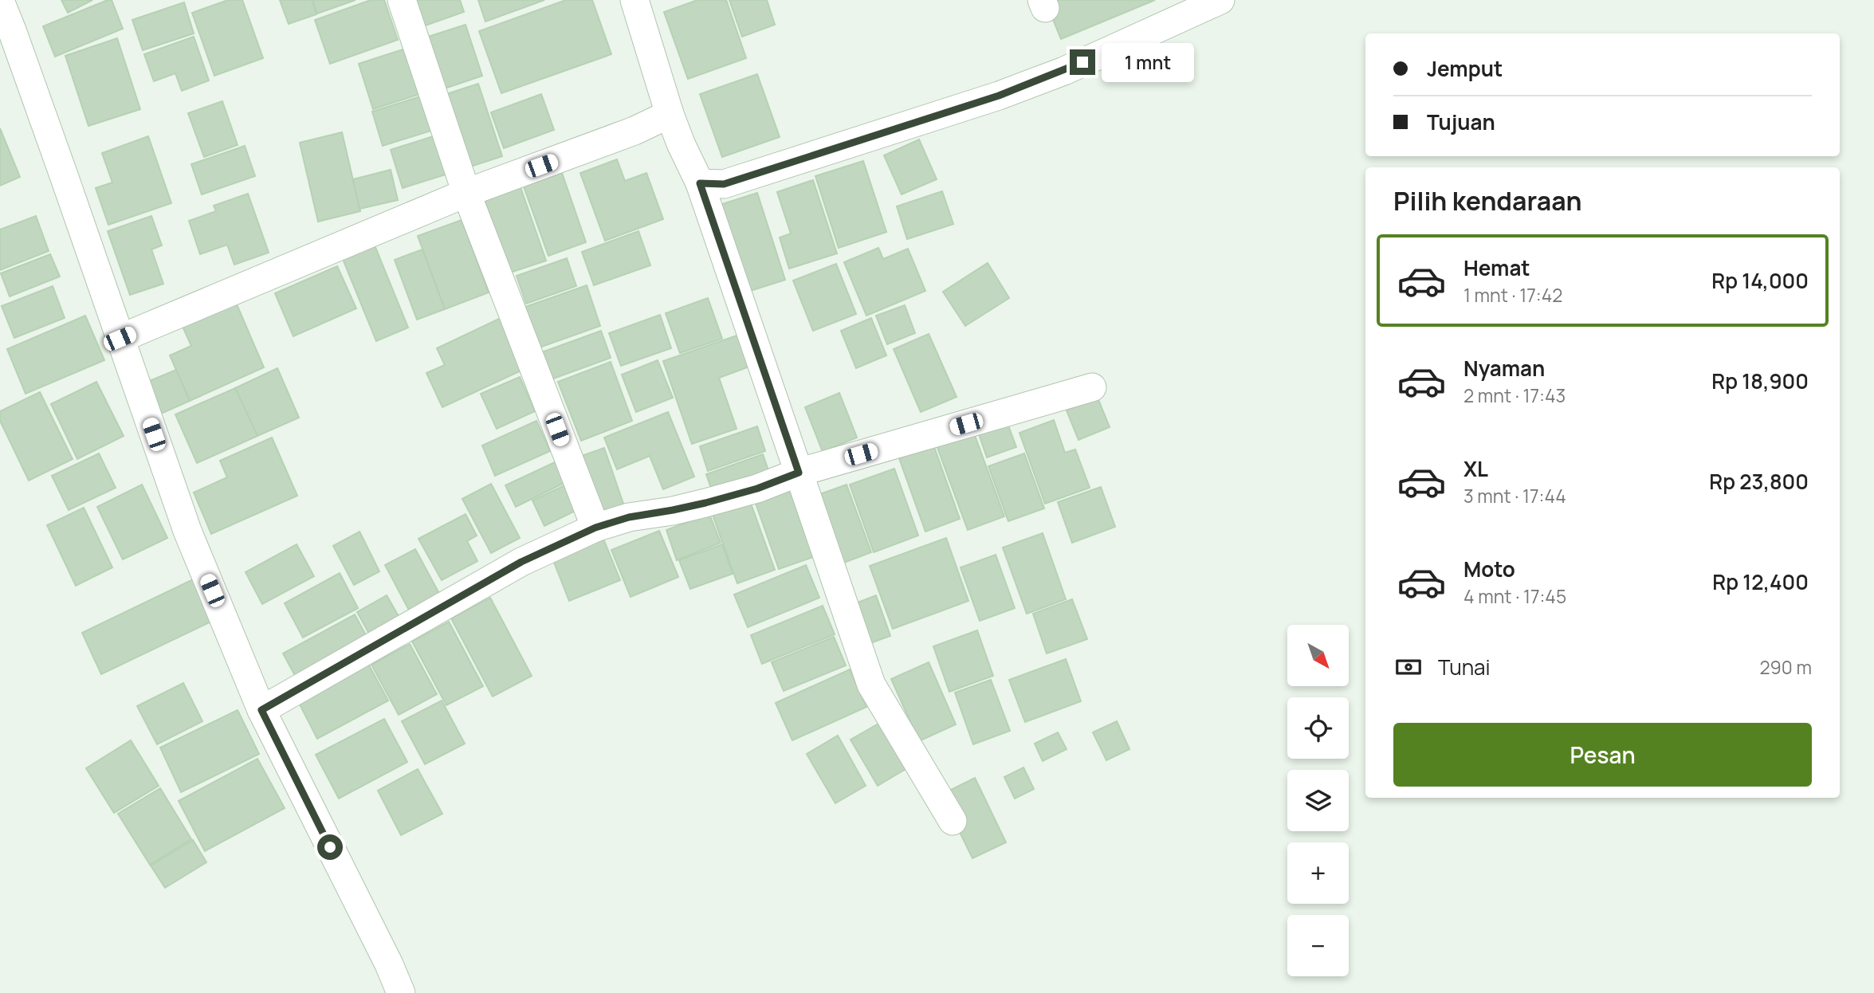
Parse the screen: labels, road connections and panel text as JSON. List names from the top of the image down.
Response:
{
  "north": "bottom right",
  "page": {
    "banner": ["Jemput", "Tujuan"],
    "bubble": "1 mnt",
    "heading": "Pilih kendaraan",
    "list": [
      {
        "name": "Hemat",
        "note": "1 mnt · 17:42",
        "value": "Rp 14,000"
      },
      {
        "name": "Nyaman",
        "note": "2 mnt · 17:43",
        "value": "Rp 18,900"
      },
      {
        "name": "XL",
        "note": "3 mnt · 17:44",
        "value": "Rp 23,800"
      },
      {
        "name": "Moto",
        "note": "4 mnt · 17:45",
        "value": "Rp 12,400"
      }
    ],
    "map_buttons": ["+", "−"],
    "pay": ["Tunai", "290 m"],
    "buttons": "Pesan"
  }
}
